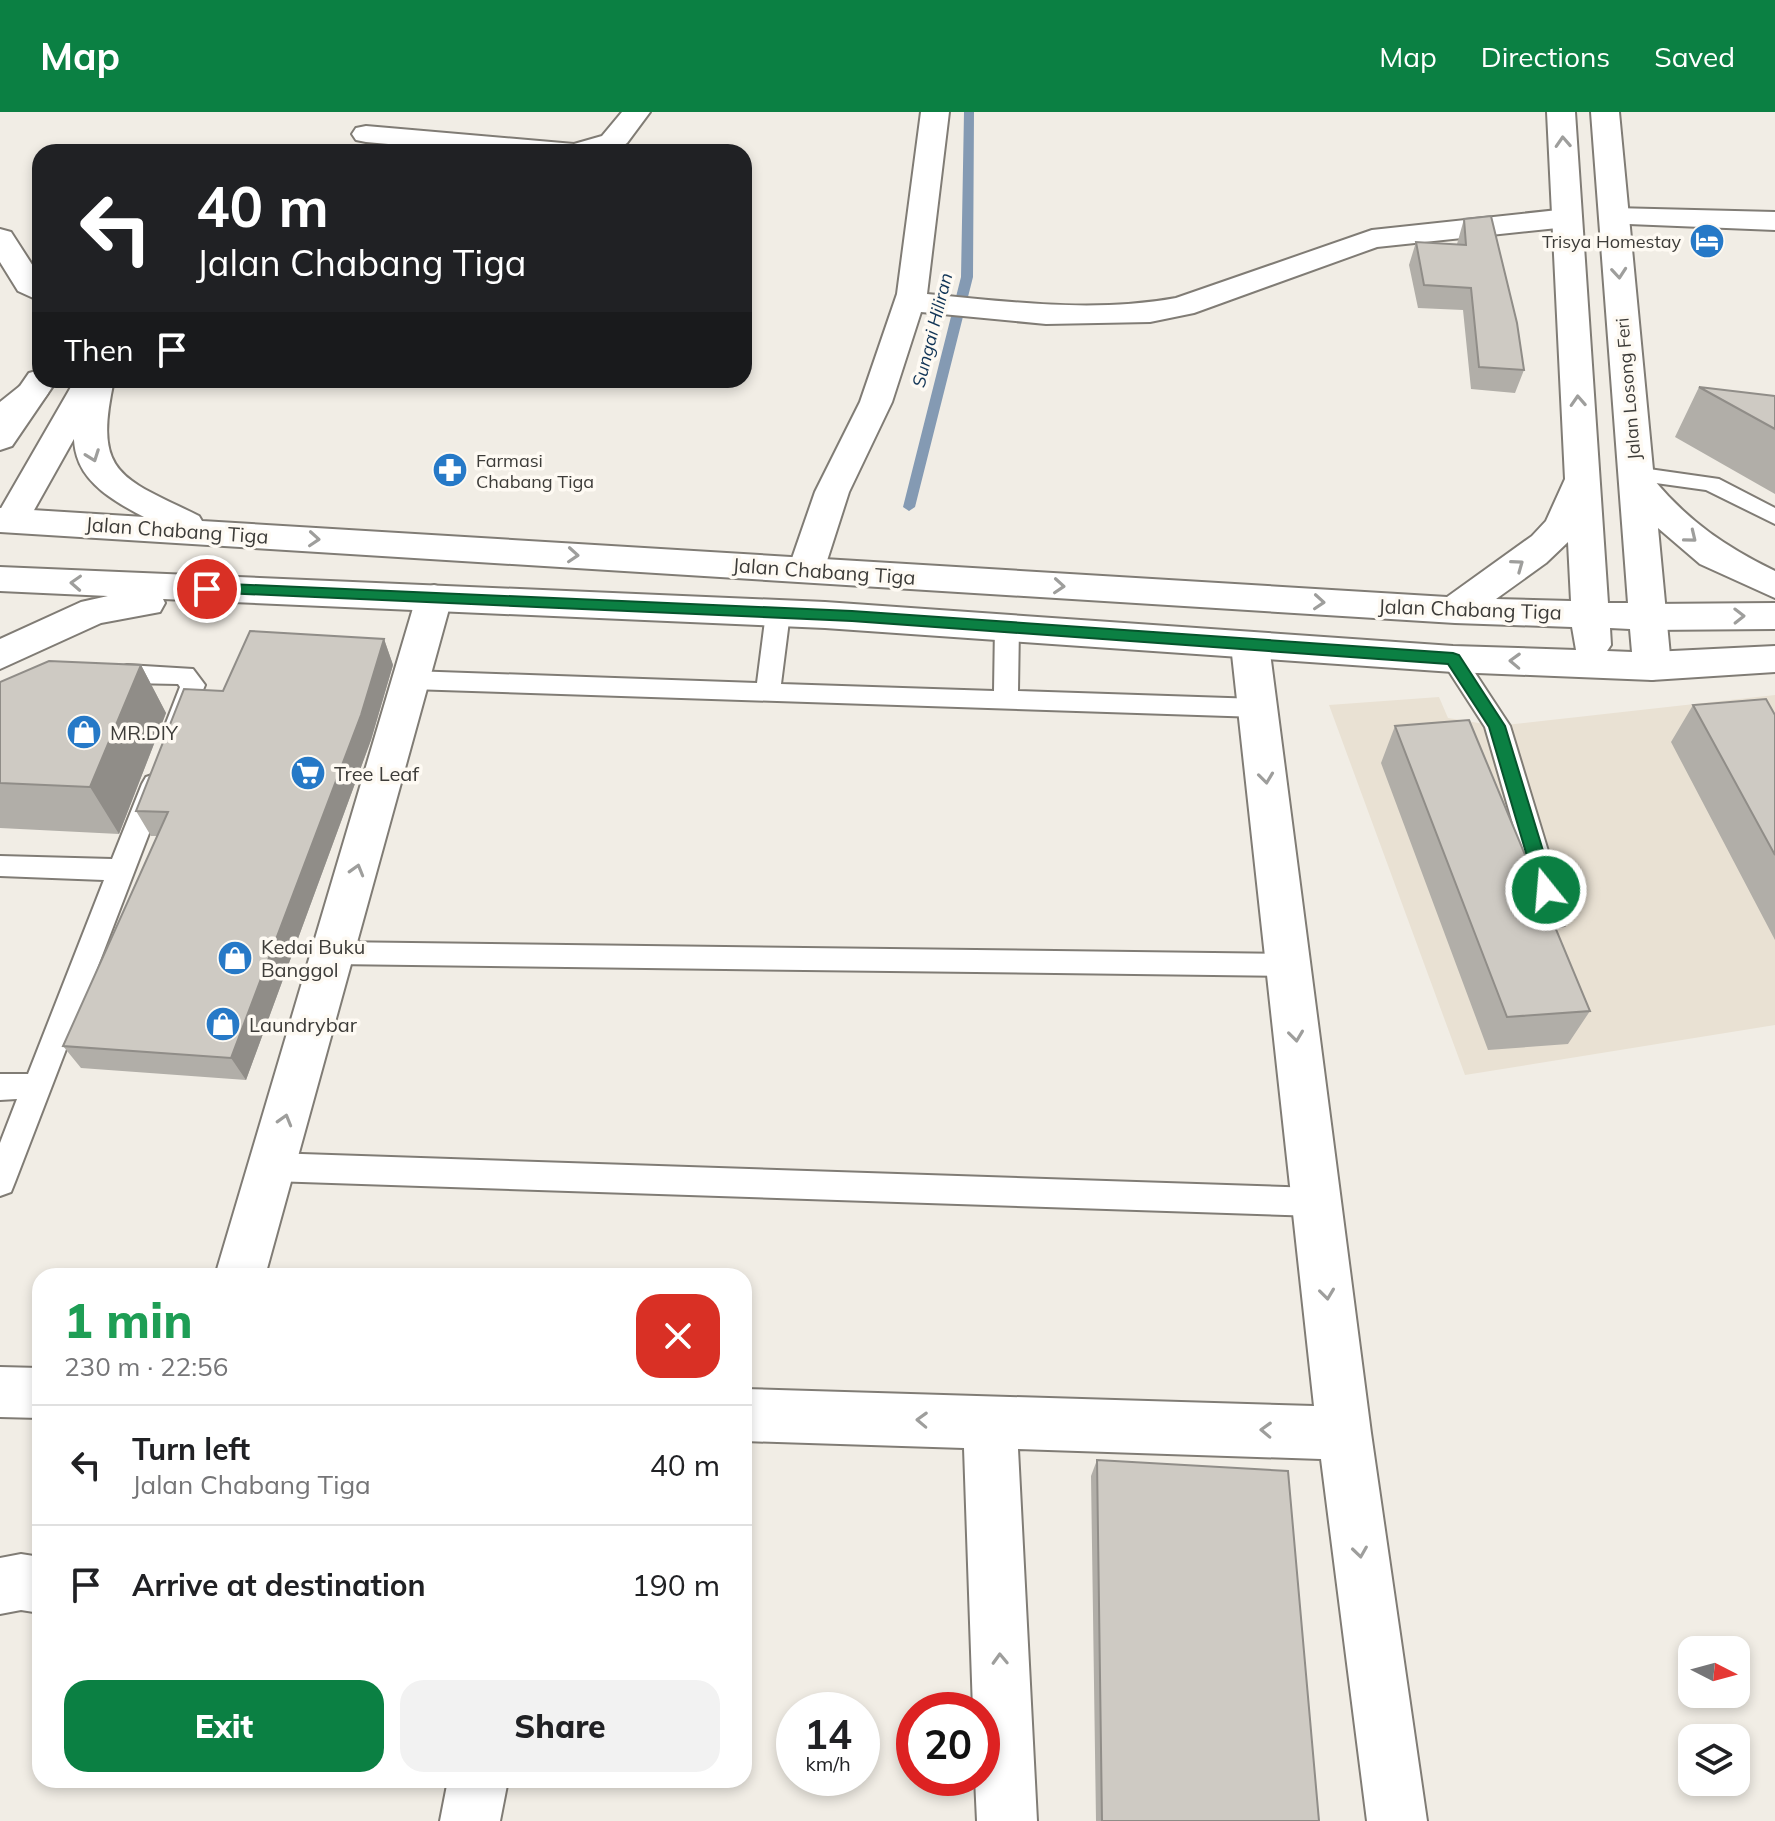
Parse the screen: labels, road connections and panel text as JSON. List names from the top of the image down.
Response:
{
  "streets": {
    "main road": ["Jalan Losong Feri", "Jalan Chabang Tiga"]
  },
  "crossings": [
    ["Jalan Losong Feri", "Jalan Chabang Tiga"]
  ],
  "water": ["Sungai Hiliran"],
  "places": {
    "hotel": ["Trisya Homestay"],
    "pharmacy": ["Farmasi Chabang Tiga"],
    "shop": ["MR.DIY", "Kedai Buku Banggol", "Laundrybar"],
    "supermarket": ["Tree Leaf"]
  },
  "north": "right",
  "page": {
    "header": "Map",
    "nav": ["Map", "Directions", "Saved"],
    "turn": ["40 m", "Jalan Chabang Tiga"],
    "then": "Then",
    "heading": ["1 min", "230 m · 22:56"],
    "list": [
      {
        "name": "Turn left",
        "note": "Jalan Chabang Tiga",
        "value": "40 m"
      },
      {
        "name": "Arrive at destination",
        "value": "190 m"
      }
    ],
    "buttons": ["Exit", "Share"],
    "speed": "14 km/h",
    "limit": "20"
  }
}
